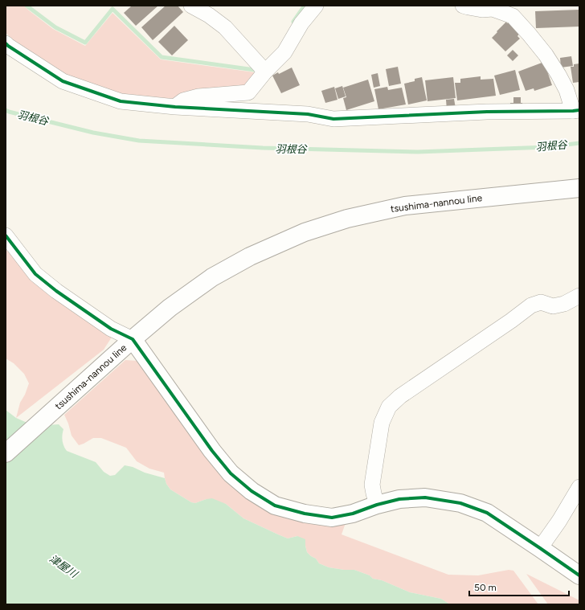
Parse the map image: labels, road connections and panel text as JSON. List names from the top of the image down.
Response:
{
  "streets": {
    "main road": ["tsushima-nannou line"]
  },
  "water": ["羽根谷", "津屋川"],
  "scale_bar": "50 m"
}
